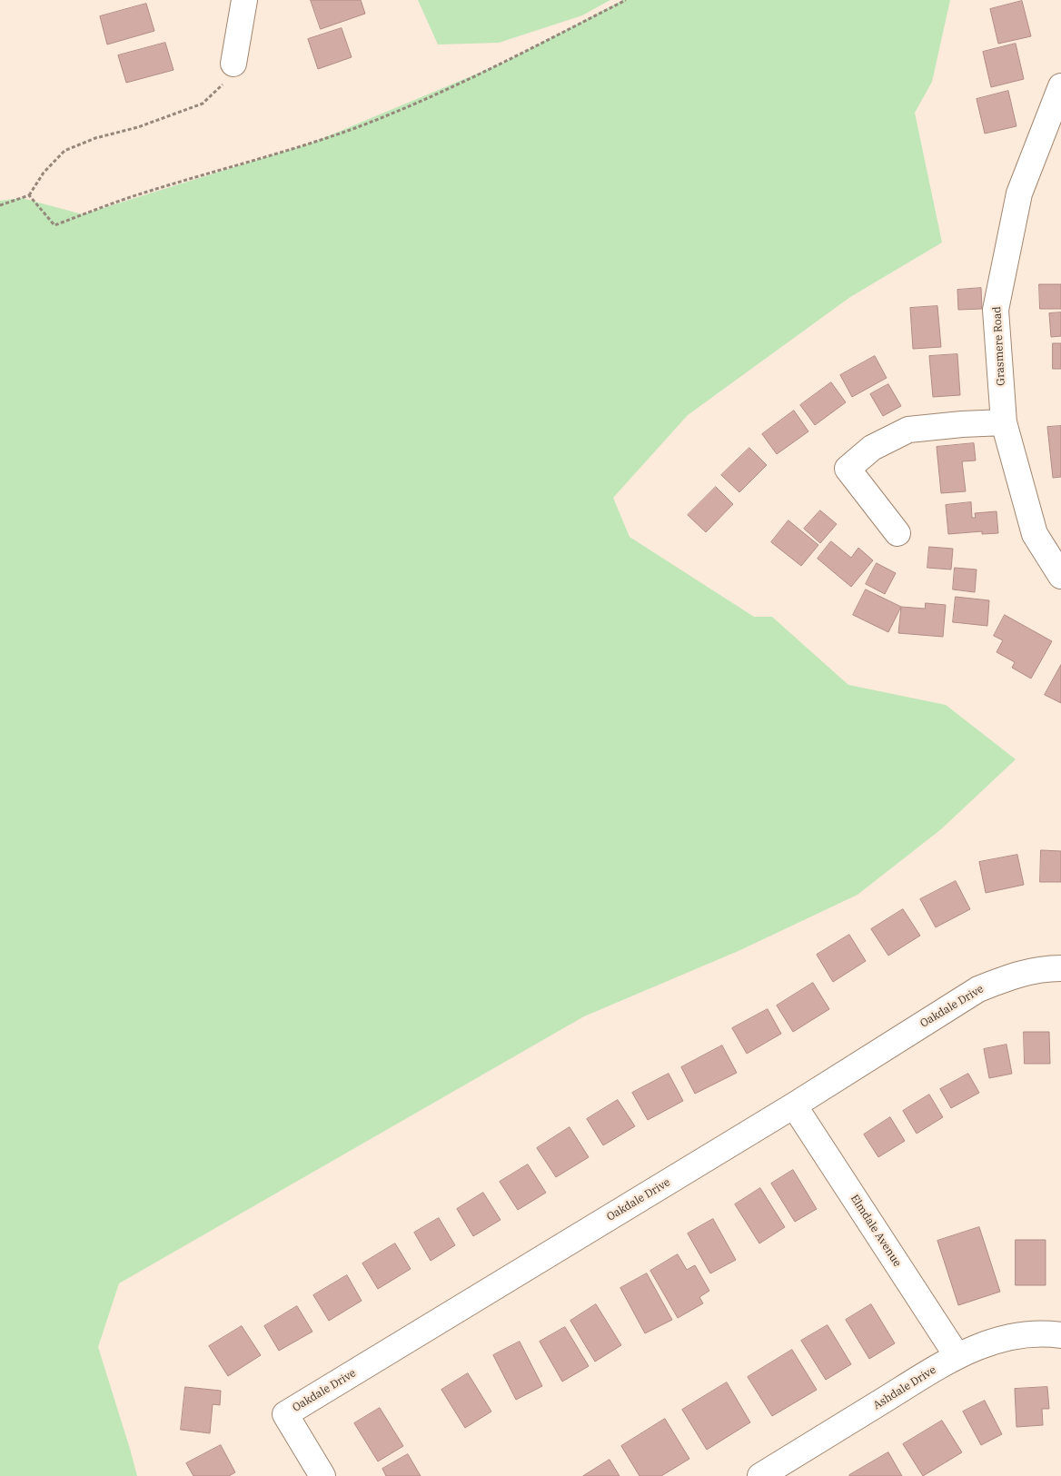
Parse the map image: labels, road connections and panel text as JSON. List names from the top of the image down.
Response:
{
  "streets": {
    "street": [
      "Grasmere Road",
      "Oakdale Drive",
      "Elmdale Avenue",
      "Ashdale Drive"
    ]
  },
  "crossings": [
    ["Oakdale Drive", "Elmdale Avenue"],
    ["Elmdale Avenue", "Ashdale Drive"]
  ]
}
